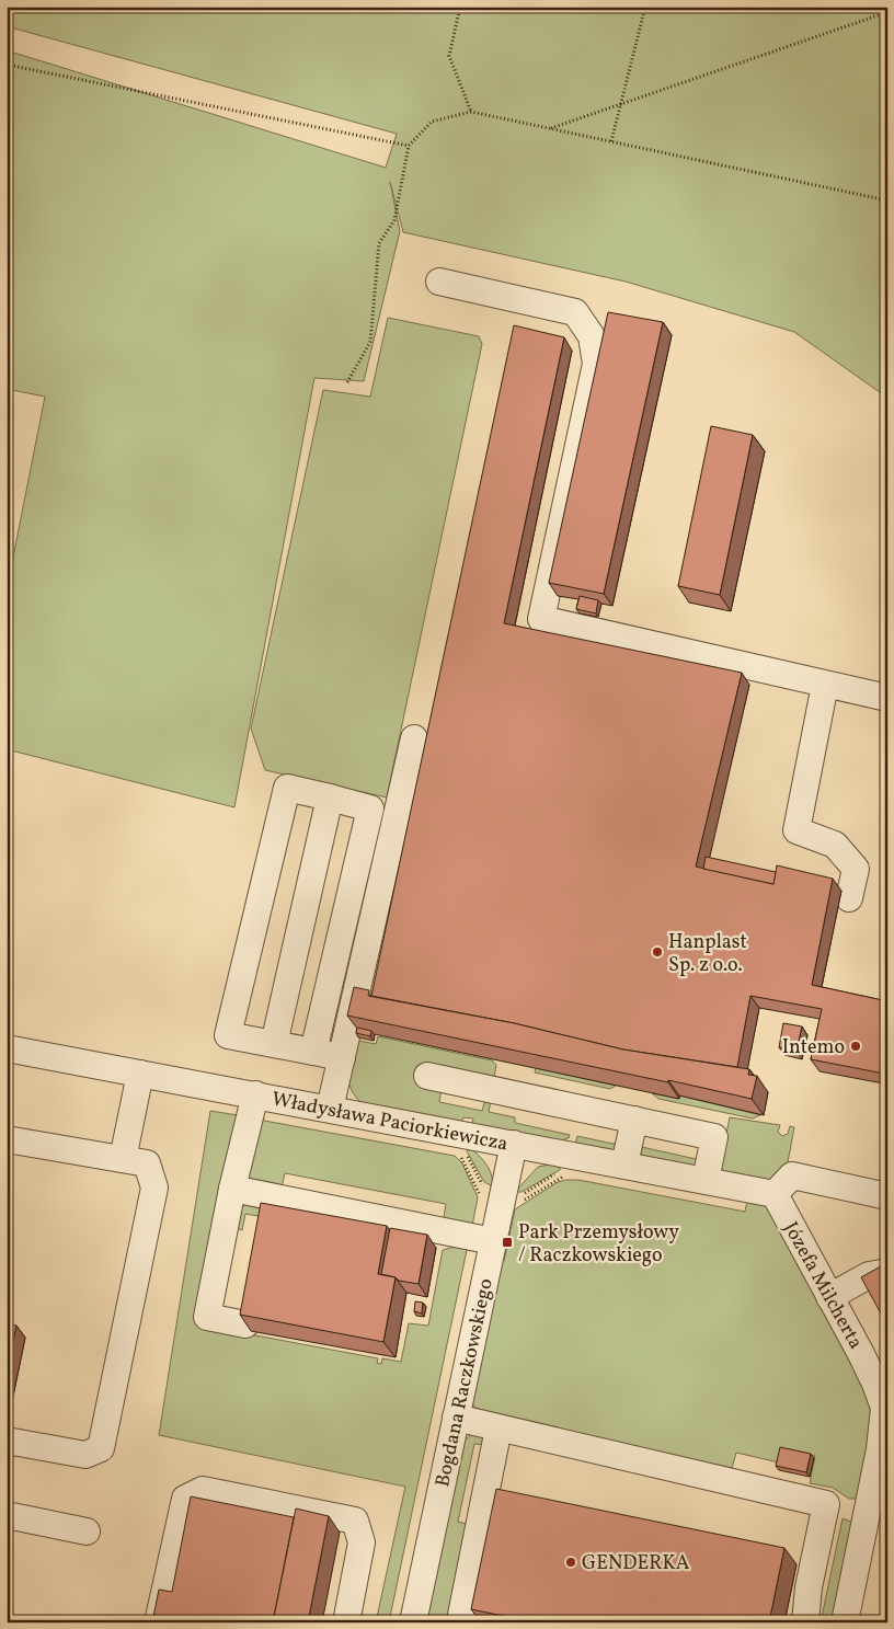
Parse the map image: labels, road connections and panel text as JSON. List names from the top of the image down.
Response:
{
  "streets": {
    "street": ["Władysława Paciorkiewicza", "Józefa Milcherta", "Bogdana Raczkowskiego"]
  },
  "crossings": [
    ["Władysława Paciorkiewicza", "Józefa Milcherta"],
    ["Władysława Paciorkiewicza", "Bogdana Raczkowskiego"]
  ],
  "places": {
    "other": ["Hanplast Sp. z o.o.", "Intemo", "GENDERKA"],
    "transit": ["Park Przemysłowy / Raczkowskiego"]
  }
}
